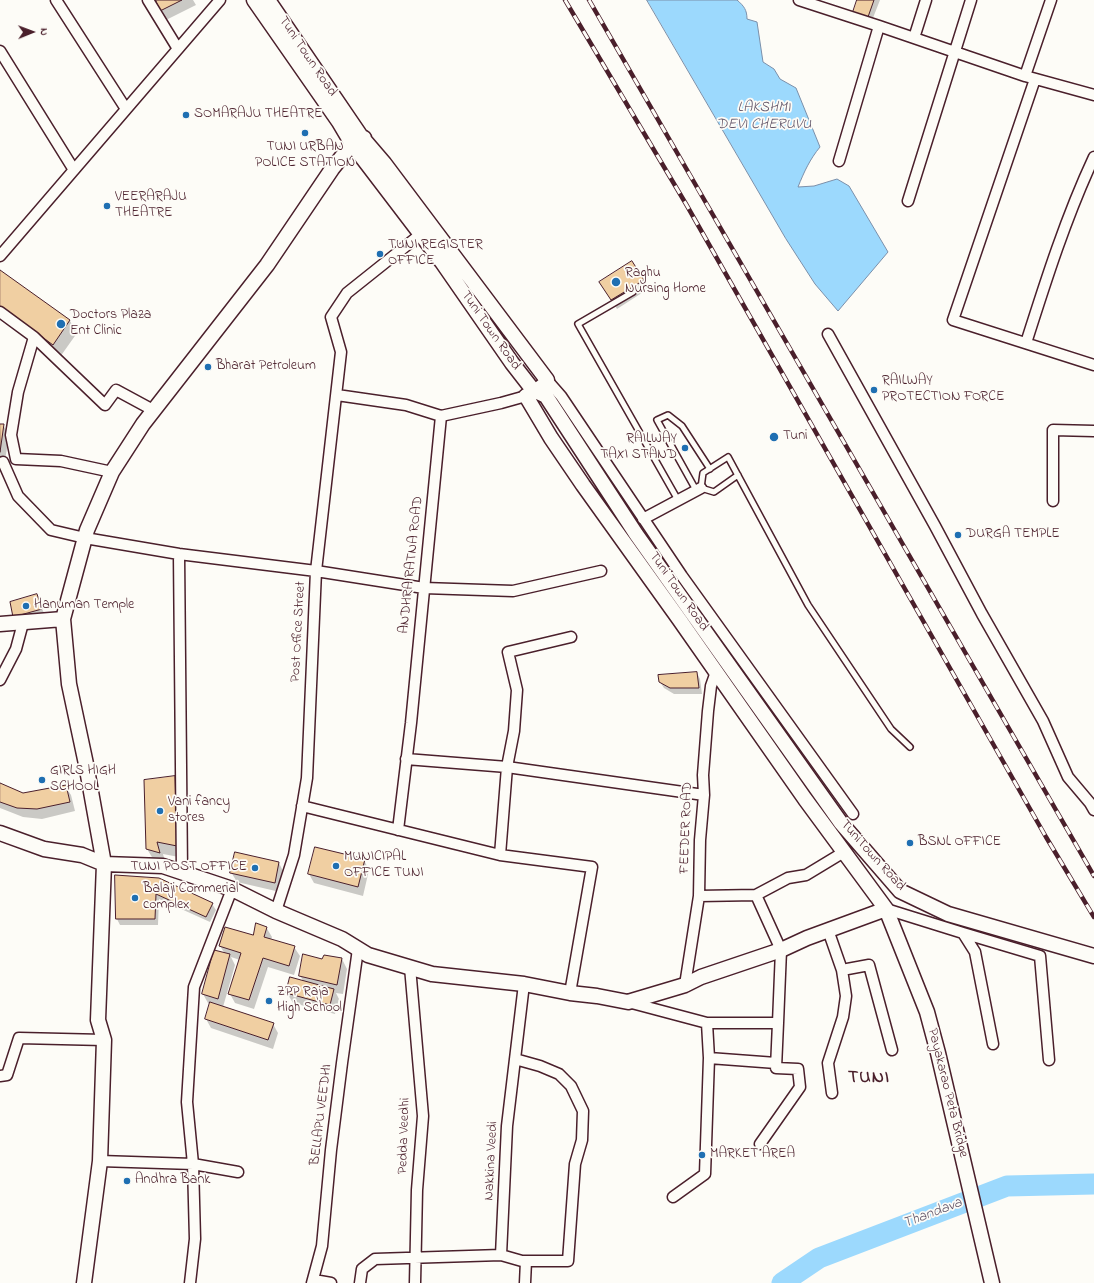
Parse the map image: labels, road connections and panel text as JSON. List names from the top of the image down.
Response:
{
  "streets": {
    "street": [
      "Tuni Town Road",
      "ANDHRA RATNA ROAD",
      "Post Office Street",
      "FEEDER ROAD",
      "TuniTown Road",
      "Payakarao Peta Bridge",
      "BELLAPU VEEDHI",
      "Pedda Veedhi",
      "Nakkina Veedi"
    ]
  },
  "crossings": [
    ["Tuni Town Road", "Post Office Street"],
    ["Tuni Town Road", "TuniTown Road"],
    ["Tuni Town Road", "Payakarao Peta Bridge"],
    ["FEEDER ROAD", "Payakarao Peta Bridge"]
  ],
  "districts": ["TUNI"],
  "water": ["LAKSHMI DEVI CHERUVU", "Thandava"],
  "places": [
    "SOMARAJU THEATRE",
    "TUNI URBAN POLICE STATION",
    "VEERARAJU THEATRE",
    "TUNI REGISTER OFFICE",
    "Raghu Nursing Home",
    "Doctors Plaza Ent Clinic",
    "Bharat Petroleum",
    "RAILWAY PROTECTION FORCE",
    "Tuni",
    "RAILWAY TAXI STAND",
    "DURGA TEMPLE",
    "Hanuman Temple",
    "GIRLS HIGH SCHOOL",
    "Vani fancy stores",
    "BSNL OFFICE",
    "MUNICIPAL OFFICE TUNI",
    "TUNI POST OFFICE",
    "Balaji Commerial complex",
    "ZPP Raja High School",
    "MARKET AREA",
    "Andhra Bank"
  ],
  "north": "right"
}
